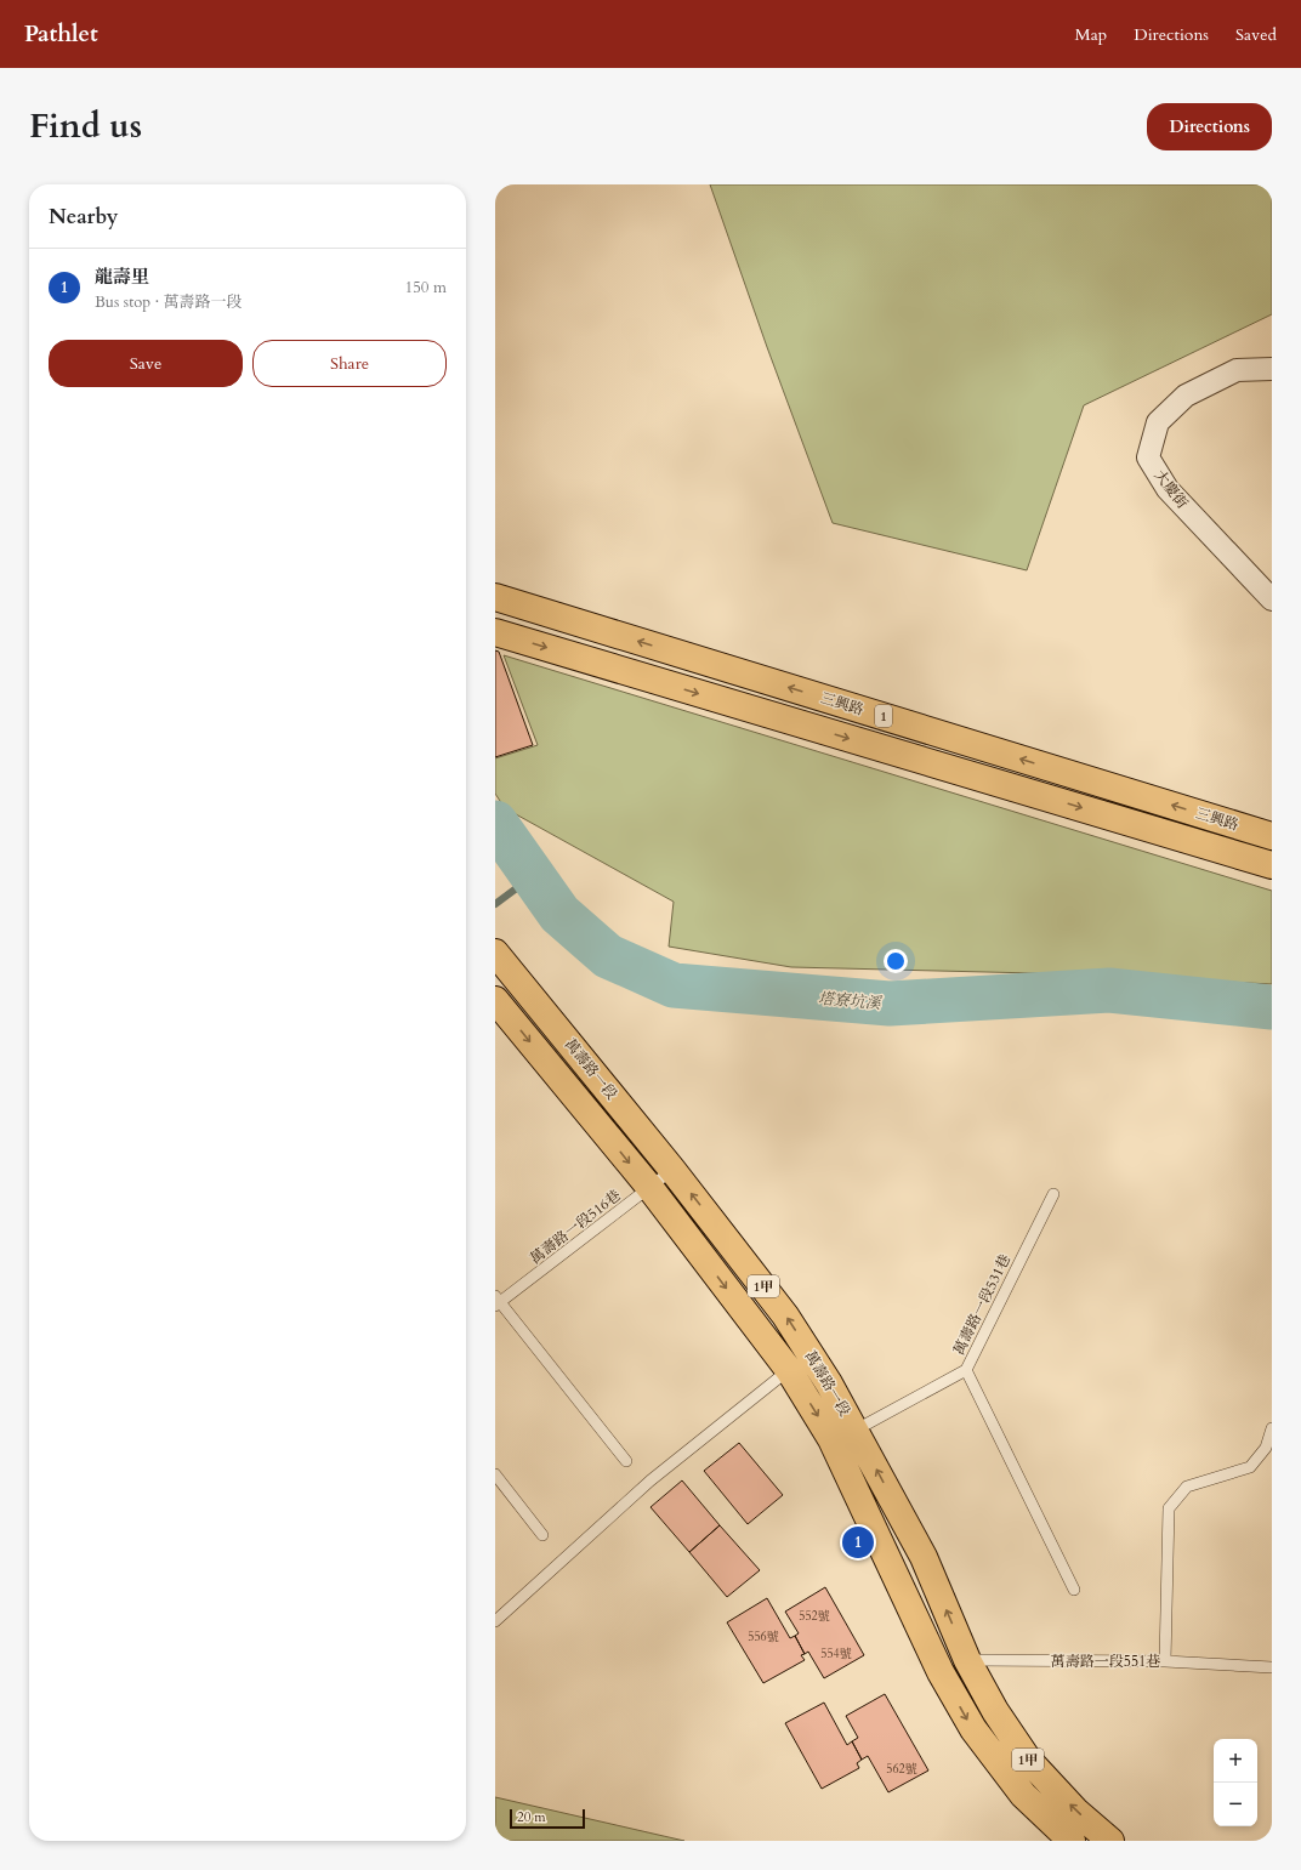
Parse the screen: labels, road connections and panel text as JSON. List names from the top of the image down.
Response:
{
  "streets": {
    "main road": [
      "三興路",
      "1",
      "萬壽路一段",
      "1甲"
    ],
    "street": ["大慶街", "萬壽路一段551巷"],
    "lane": ["萬壽路一段516巷", "萬壽路一段531巷"]
  },
  "crossings": [
    ["萬壽路一段", "萬壽路一段516巷"],
    ["萬壽路一段", "萬壽路一段531巷"],
    ["萬壽路一段", "萬壽路一段551巷"]
  ],
  "water": ["塔寮坑溪"],
  "house_numbers": [
    "552號",
    "556號",
    "554號",
    "562號"
  ],
  "scale_bar": "20 m",
  "page": {
    "header": "Pathlet",
    "nav": ["Map", "Directions", "Saved"],
    "title": "Find us",
    "buttons": [
      "Directions",
      ["Save", "Share"]
    ],
    "heading": "Nearby",
    "list": [
      {
        "mark": "1",
        "name": "龍壽里",
        "note": "Bus stop · 萬壽路一段",
        "value": "150 m"
      }
    ],
    "pins": "1",
    "map_buttons": ["+", "−"],
    "scale": "20 m"
  }
}
